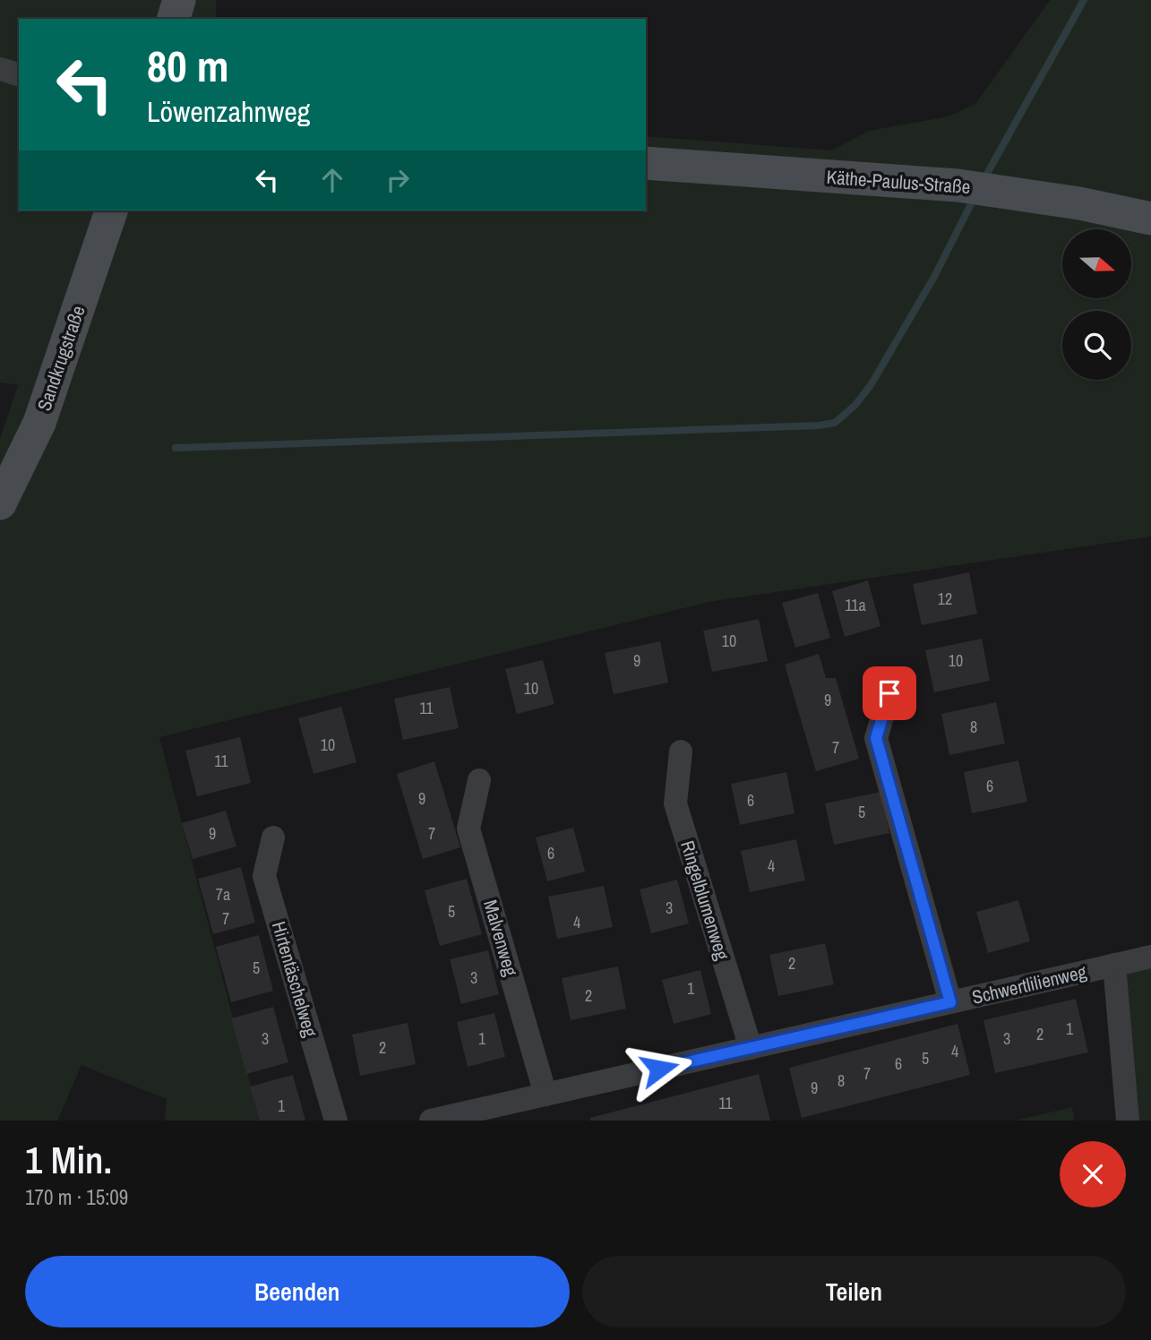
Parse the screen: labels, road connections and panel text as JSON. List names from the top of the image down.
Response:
{
  "streets": {
    "street": [
      "Käthe-Paulus-Straße",
      "Sandkrugstraße",
      "Ringelblumenweg",
      "Malvenweg",
      "Hirtentäschelweg",
      "Schwertlilienweg"
    ]
  },
  "crossings": [
    ["Ringelblumenweg", "Schwertlilienweg"],
    ["Malvenweg", "Schwertlilienweg"]
  ],
  "house_numbers": [
    "12",
    "11a",
    "10",
    "9",
    "10",
    "10",
    "9",
    "11",
    "8",
    "10",
    "7",
    "11",
    "6",
    "9",
    "6",
    "5",
    "9",
    "7",
    "6",
    "4",
    "7a",
    "3",
    "5",
    "7",
    "4",
    "2",
    "5",
    "3",
    "1",
    "2",
    "1",
    "2",
    "3",
    "1",
    "3",
    "2",
    "4",
    "5",
    "6",
    "7",
    "8",
    "9",
    "11",
    "1"
  ],
  "north": "right",
  "page": {
    "turn": ["80 m", "Löwenzahnweg"],
    "heading": ["1 Min.", "170 m · 15:09"],
    "buttons": ["Beenden", "Teilen"]
  }
}
